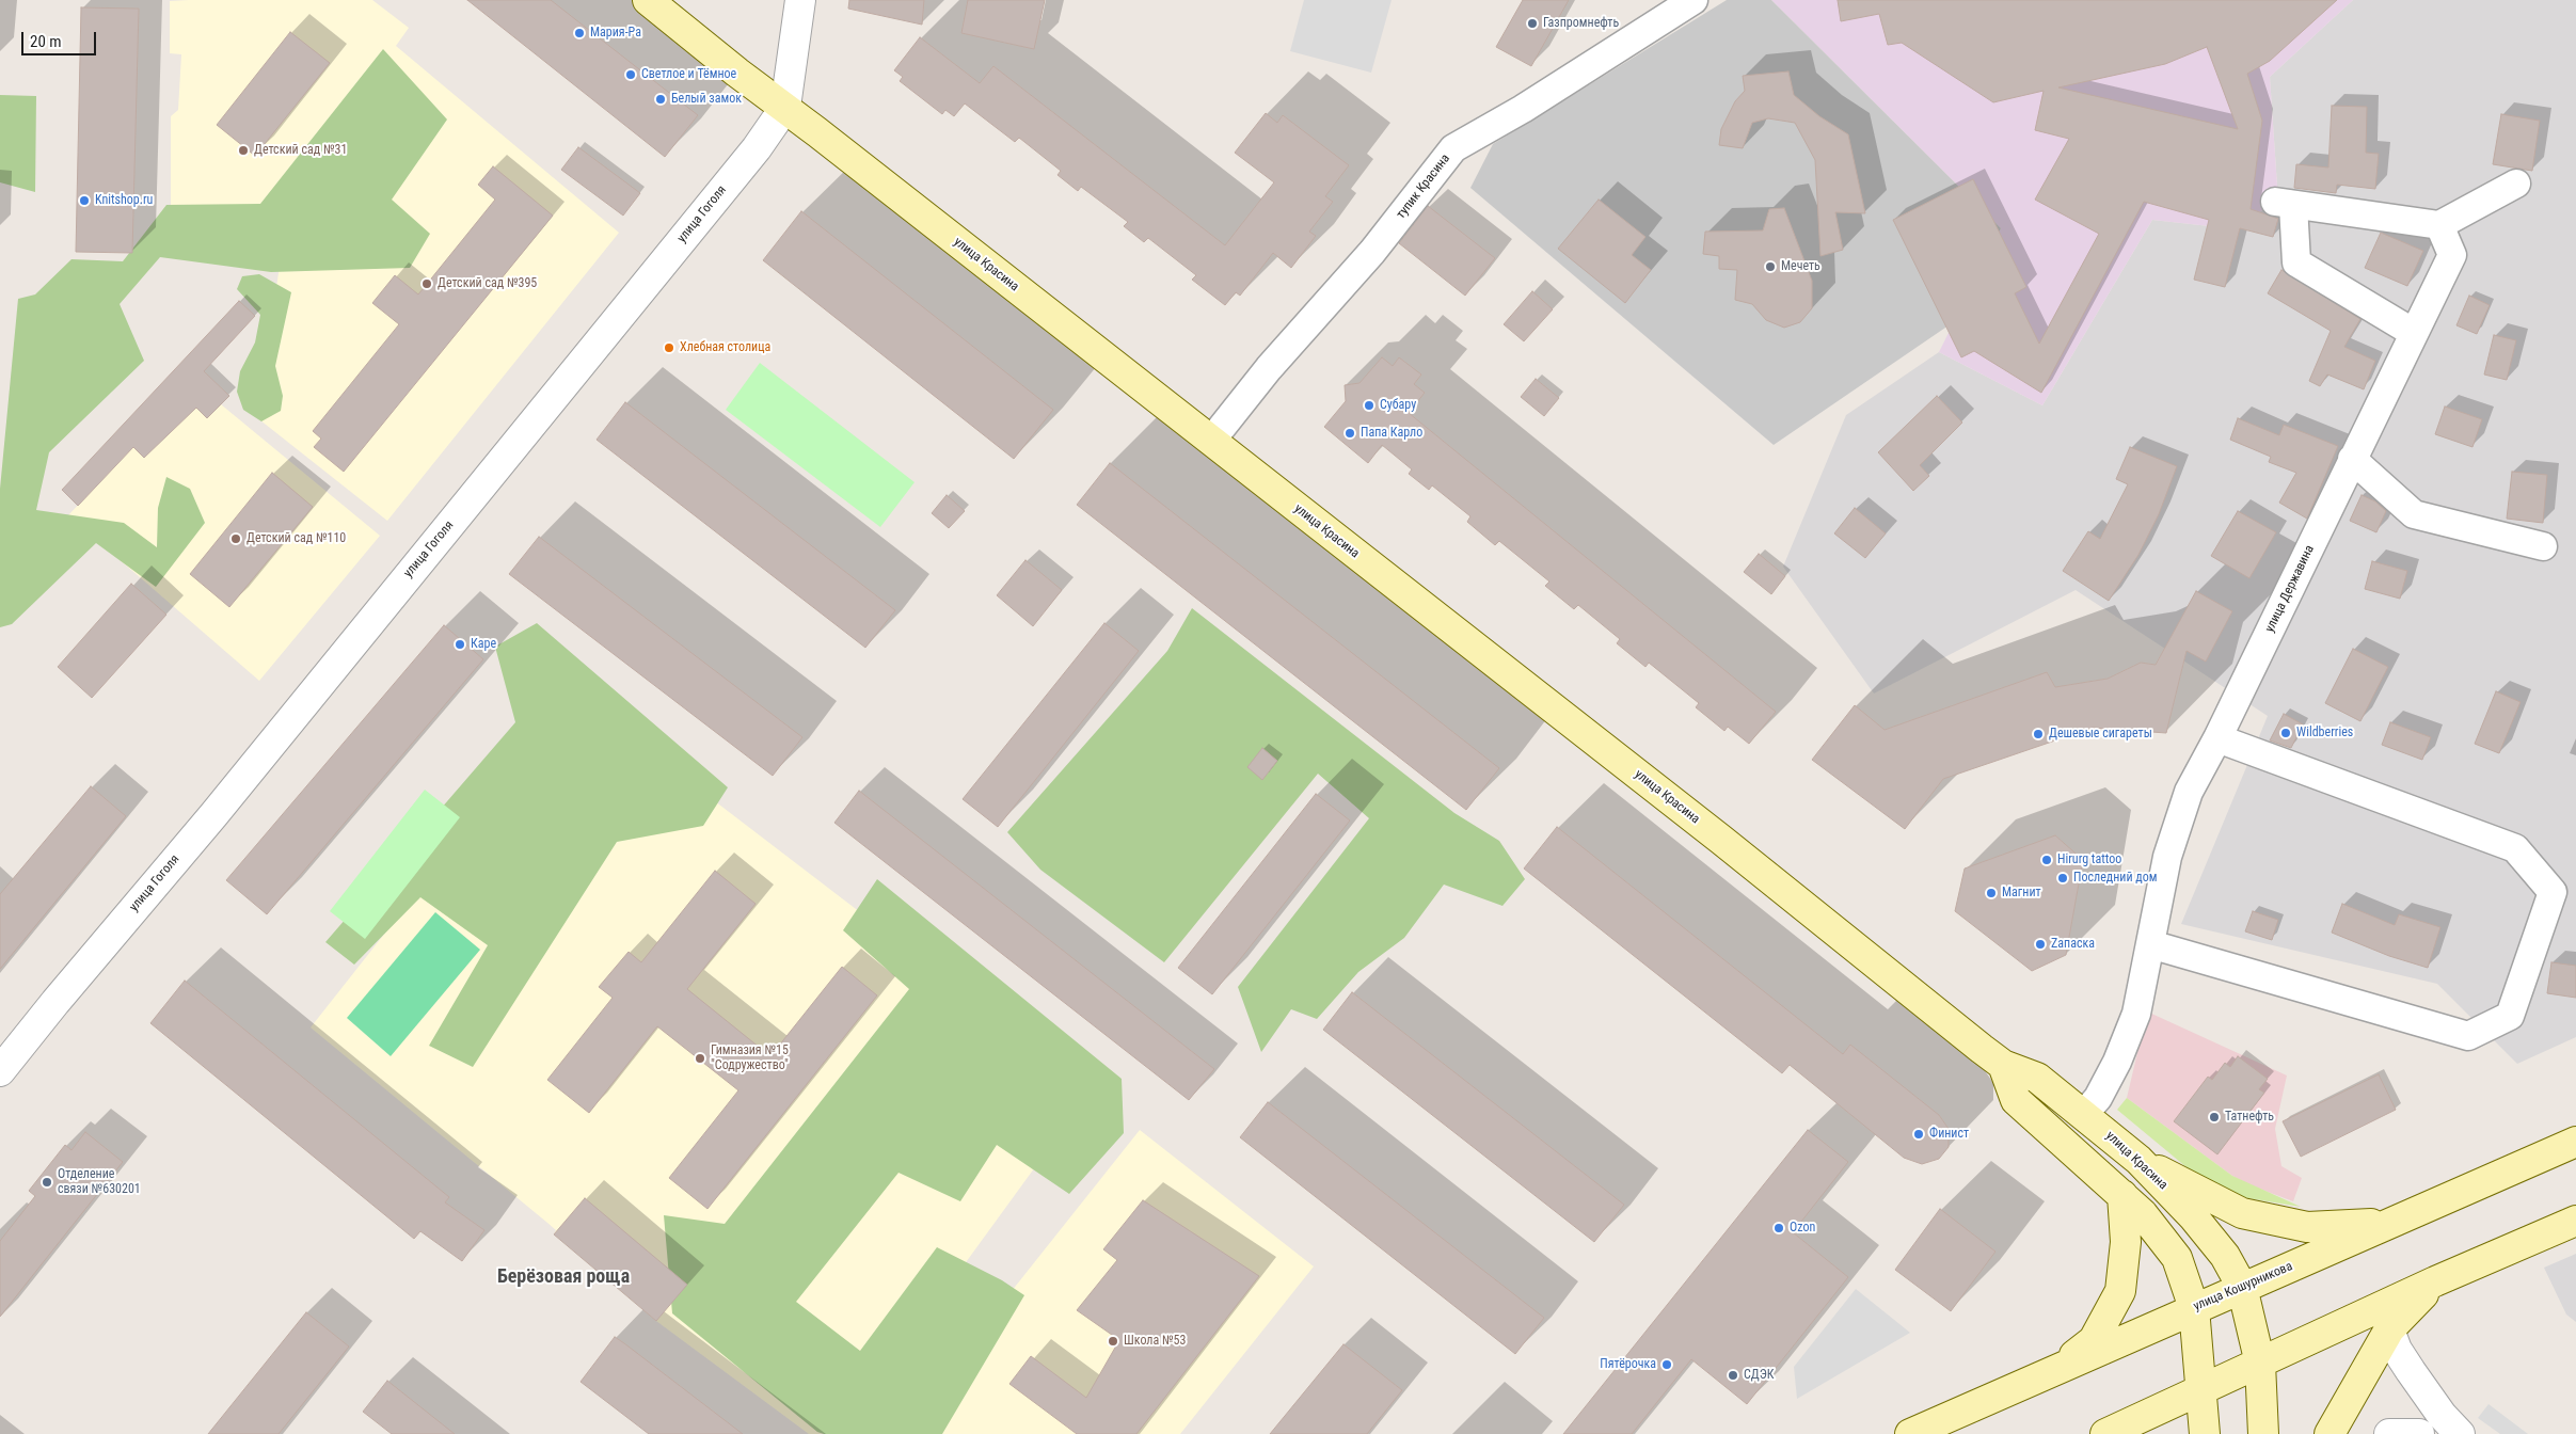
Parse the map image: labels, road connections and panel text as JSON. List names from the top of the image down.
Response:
{
  "streets": {
    "main road": ["улица Красина", "улица Кошурникова"],
    "street": ["тупик Красина", "улица Гоголя", "улица Державина"]
  },
  "crossings": [
    ["тупик Красина", "улица Красина"],
    ["улица Гоголя", "улица Красина"],
    ["улица Красина", "улица Державина"],
    ["улица Красина", "улица Кошурникова"]
  ],
  "districts": ["Берёзовая роща"],
  "places": [
    "Газпромнефть",
    "Мария-Ра",
    "Светлое и Тёмное",
    "Белый замок",
    "Детский сад №31",
    "Knitshop.ru",
    "Мечеть",
    "Детский сад №395",
    "Хлебная столица",
    "Субару",
    "Папа Карло",
    "Детский сад №110",
    "Каре",
    "Wildberries",
    "Дешевые сигареты",
    "Hirurg tattoo",
    "Последний дом",
    "Магнит",
    "Zапаска",
    "Гимназия №15 \"Содружество\"",
    "Татнефть",
    "Финист",
    "Отделение связи №630201",
    "Ozon",
    "Школа №53",
    "Пятёрочка",
    "СДЭК"
  ],
  "scale_bar": "20 m"
}
